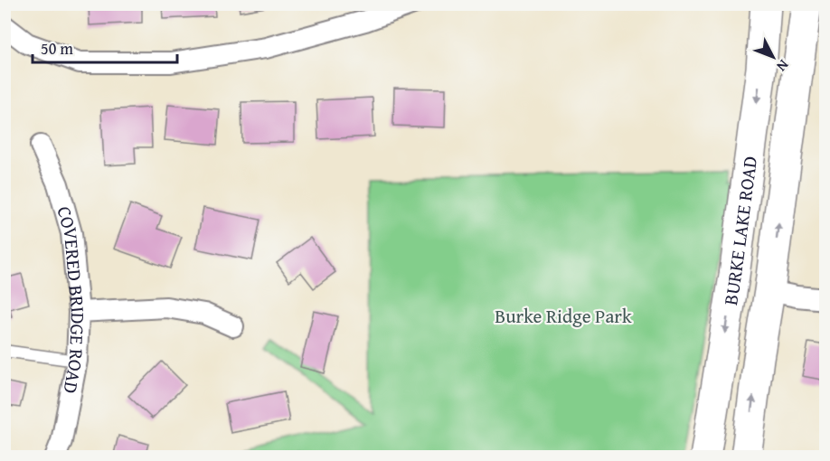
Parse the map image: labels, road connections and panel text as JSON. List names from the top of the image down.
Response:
{
  "streets": {
    "main road": ["BURKE LAKE ROAD"],
    "street": ["COVERED BRIDGE ROAD"]
  },
  "parks": ["Burke Ridge Park"],
  "scale_bar": "50 m",
  "north": "bottom right"
}
